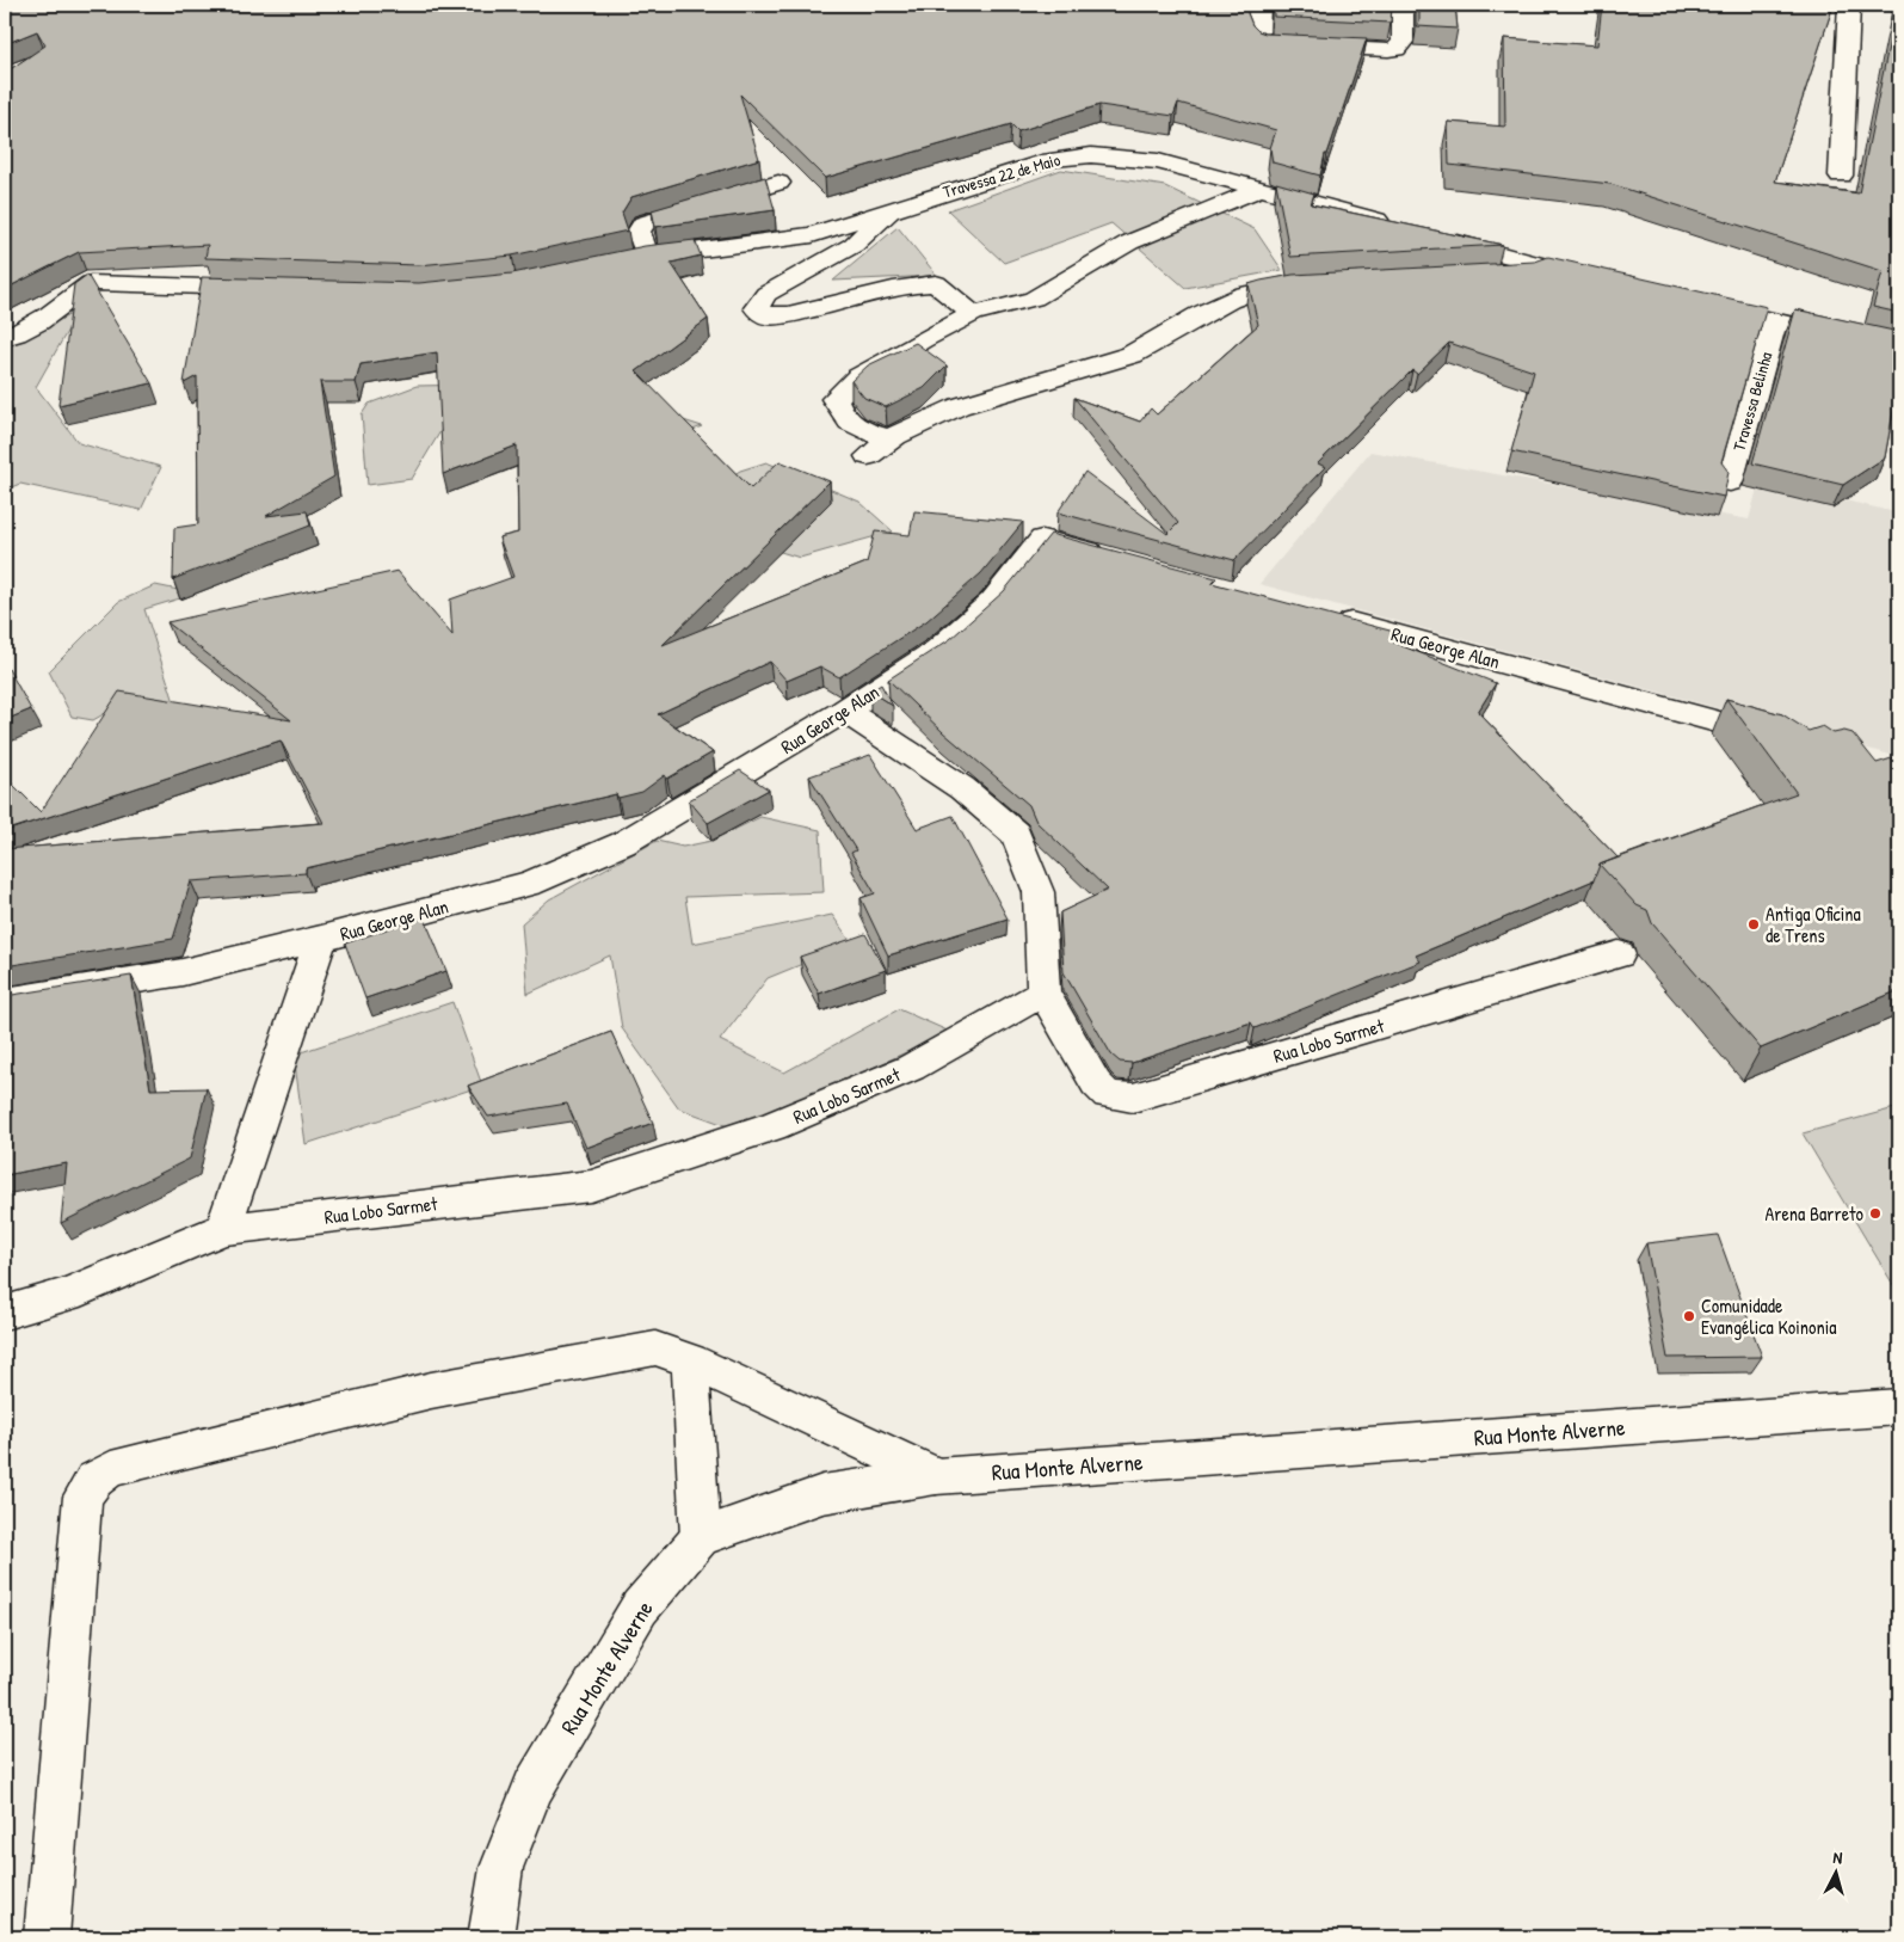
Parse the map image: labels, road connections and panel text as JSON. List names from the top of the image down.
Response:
{
  "streets": {
    "street": [
      "Travessa 22 de Maio",
      "Travessa Belinha",
      "Rua George Alan",
      "Rua Lobo Sarmet",
      "Rua Monte Alverne"
    ]
  },
  "places": ["Antiga Oficina de Trens", "Arena Barreto", "Comunidade Evangélica Koinonia"],
  "north": "top"
}
